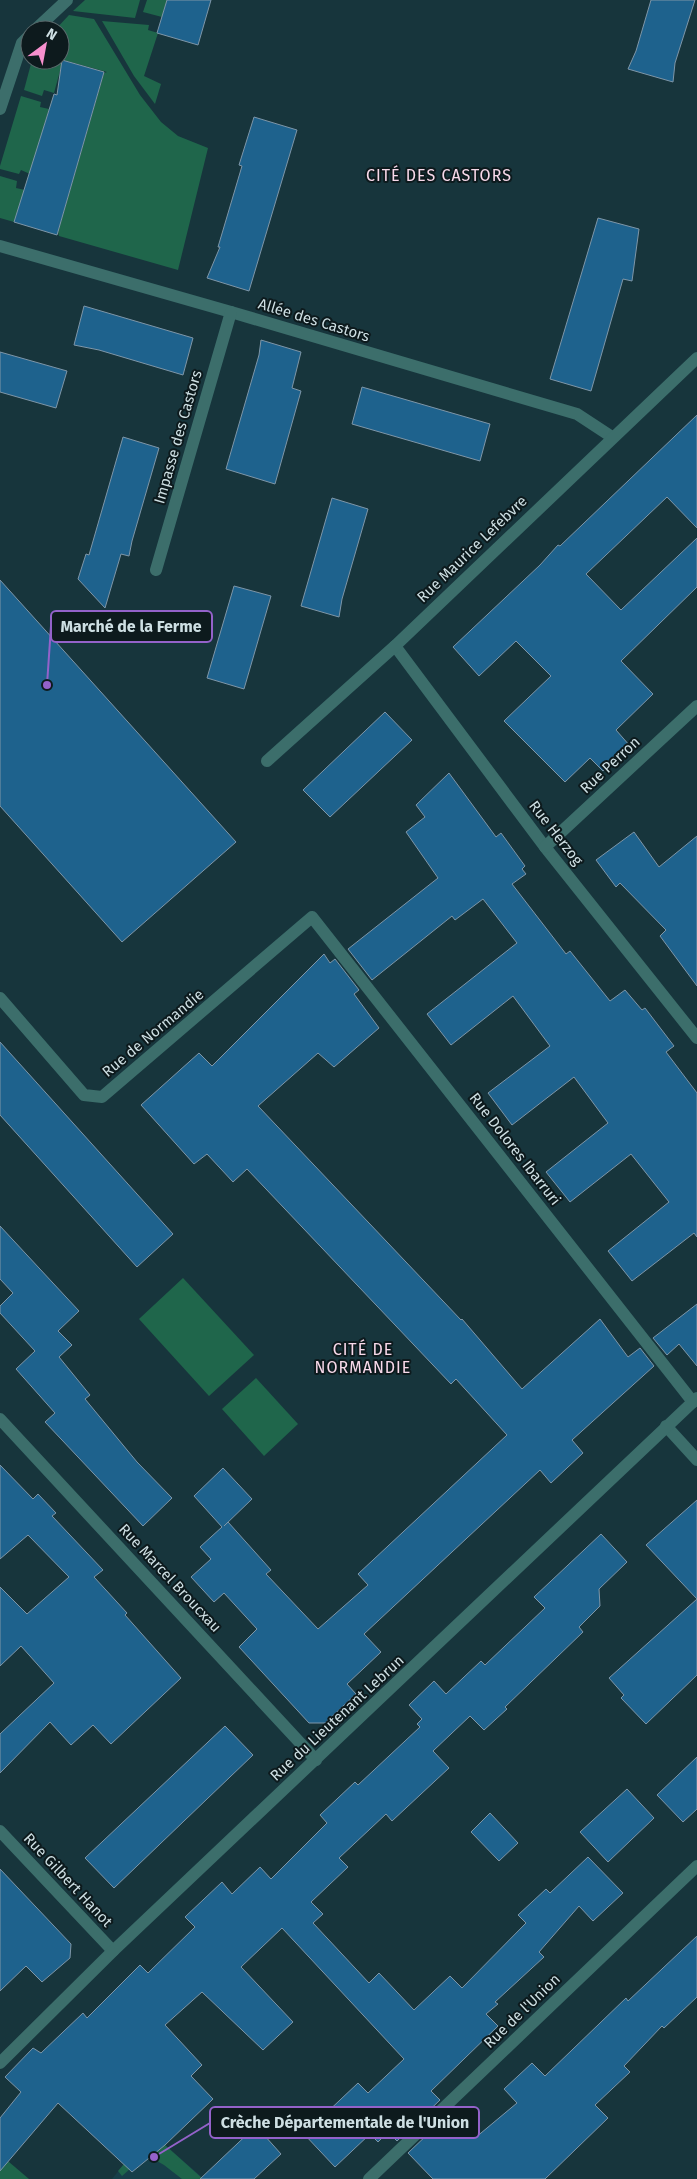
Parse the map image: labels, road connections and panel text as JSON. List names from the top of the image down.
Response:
{
  "streets": {
    "street": [
      "Allée des Castors",
      "Impasse des Castors",
      "Rue Maurice Lefebvre",
      "Rue Perron",
      "Rue Herzog",
      "Rue de Normandie",
      "Rue Dolores Ibarruri",
      "Rue Marcel Broucxau",
      "Rue du Lieutenant Lebrun",
      "Rue Gilbert Hanot",
      "Rue de l'Union"
    ]
  },
  "crossings": [
    ["Allée des Castors", "Impasse des Castors"],
    ["Allée des Castors", "Rue Maurice Lefebvre"],
    ["Rue Maurice Lefebvre", "Rue Herzog"],
    ["Rue Perron", "Rue Herzog"],
    ["Rue de Normandie", "Rue Dolores Ibarruri"],
    ["Rue Dolores Ibarruri", "Rue du Lieutenant Lebrun"],
    ["Rue Marcel Broucxau", "Rue du Lieutenant Lebrun"],
    ["Rue du Lieutenant Lebrun", "Rue Gilbert Hanot"]
  ],
  "districts": ["CITÉ DES CASTORS", "CITÉ DE NORMANDIE"],
  "places": ["Marché de la Ferme", "Crèche Départementale de l'Union"],
  "north": "top right"
}
